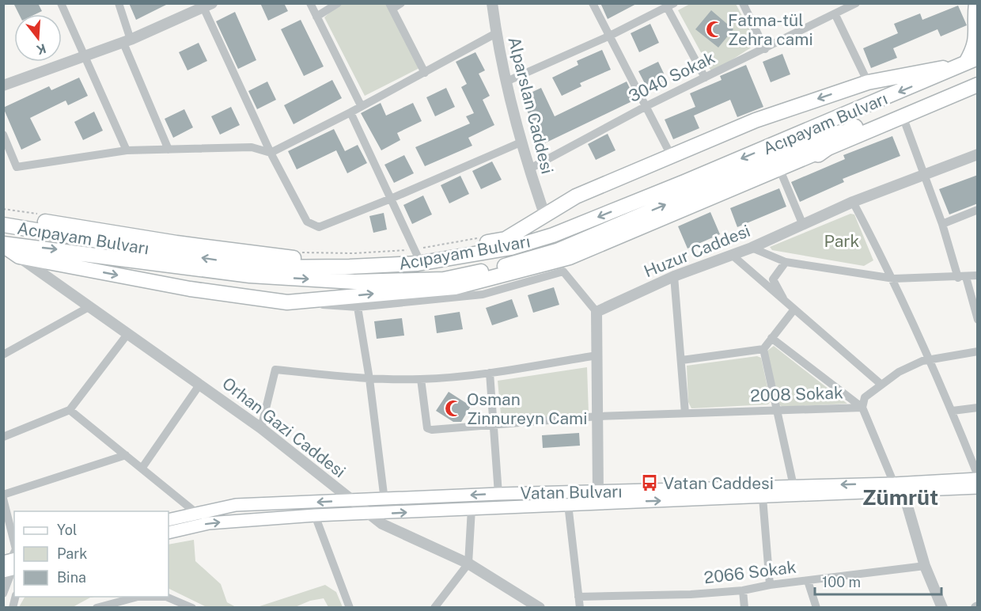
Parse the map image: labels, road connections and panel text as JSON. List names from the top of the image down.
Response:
{
  "streets": {
    "main road": ["Acıpayam Bulvarı", "Vatan Bulvarı"],
    "street": [
      "3040 Sokak",
      "Alparslan Caddesi",
      "Huzur Caddesi",
      "2008 Sokak",
      "Orhan Gazi Caddesi",
      "2066 Sokak"
    ]
  },
  "crossings": [
    ["3040 Sokak", "Alparslan Caddesi"],
    ["Orhan Gazi Caddesi", "Vatan Bulvarı"]
  ],
  "districts": ["Zümrüt"],
  "parks": ["Park"],
  "places": {
    "mosque": ["Fatma-tül Zehra cami", "Osman Zinnureyn Cami"],
    "bus stop": ["Vatan Caddesi"]
  },
  "legend": ["Yol", "Park", "Bina"],
  "scale_bar": "100 m",
  "north": "bottom"
}
